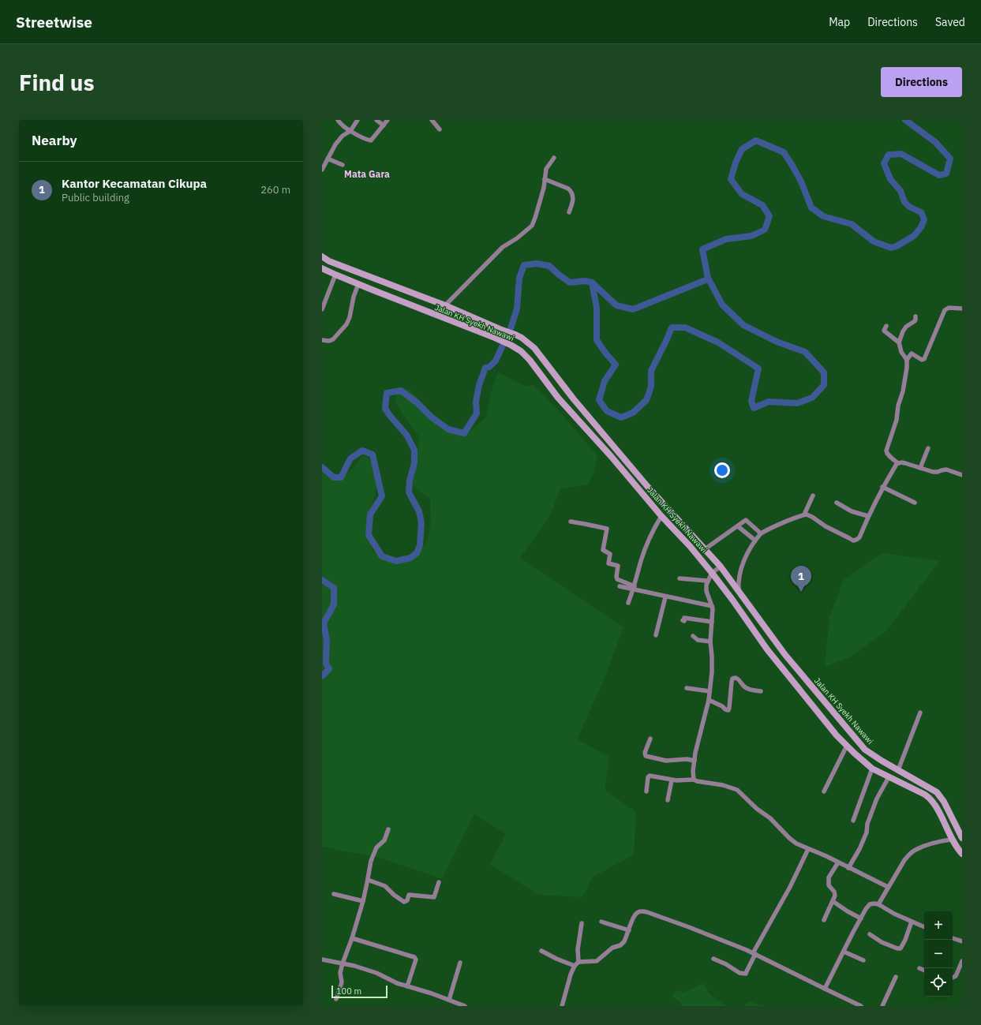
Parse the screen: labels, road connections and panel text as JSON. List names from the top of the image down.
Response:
{
  "streets": {
    "main road": ["Jalan KH Syekh Nawawi"]
  },
  "districts": ["Mata Gara"],
  "scale_bar": "100 m",
  "page": {
    "header": "Streetwise",
    "nav": ["Map", "Directions", "Saved"],
    "buttons": "Directions",
    "title": "Find us",
    "heading": "Nearby",
    "list": [
      {
        "mark": "1",
        "name": "Kantor Kecamatan Cikupa",
        "note": "Public building",
        "value": "260 m"
      }
    ],
    "pins": "1",
    "map_buttons": ["+", "−"],
    "scale": "100 m"
  }
}
